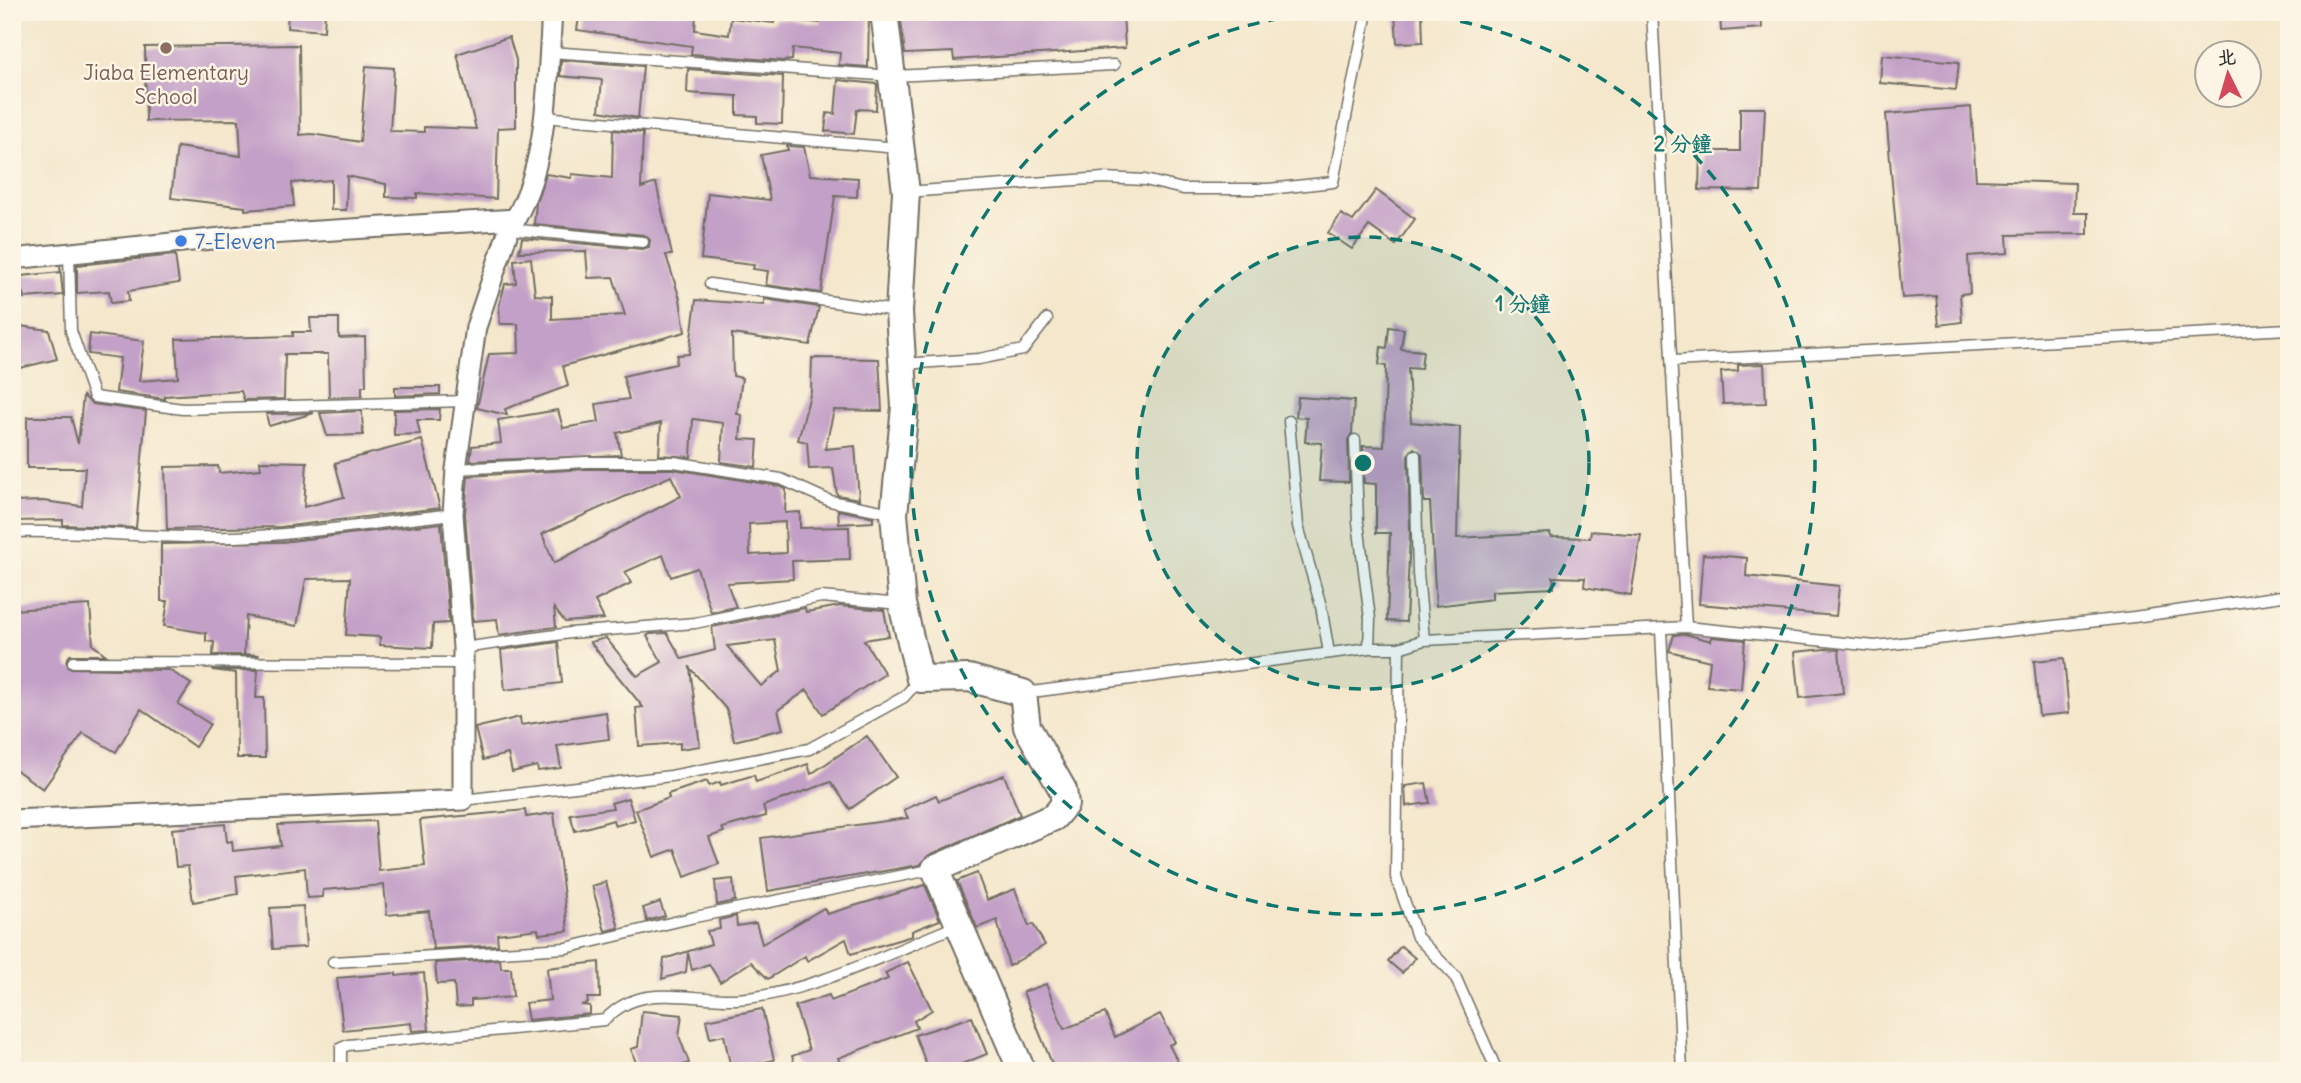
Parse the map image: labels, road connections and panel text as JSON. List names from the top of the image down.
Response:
{
  "places": ["Jiaba Elementary School", "7-Eleven"],
  "north": "top",
  "rings": ["2 分鐘", "1 分鐘"]
}
